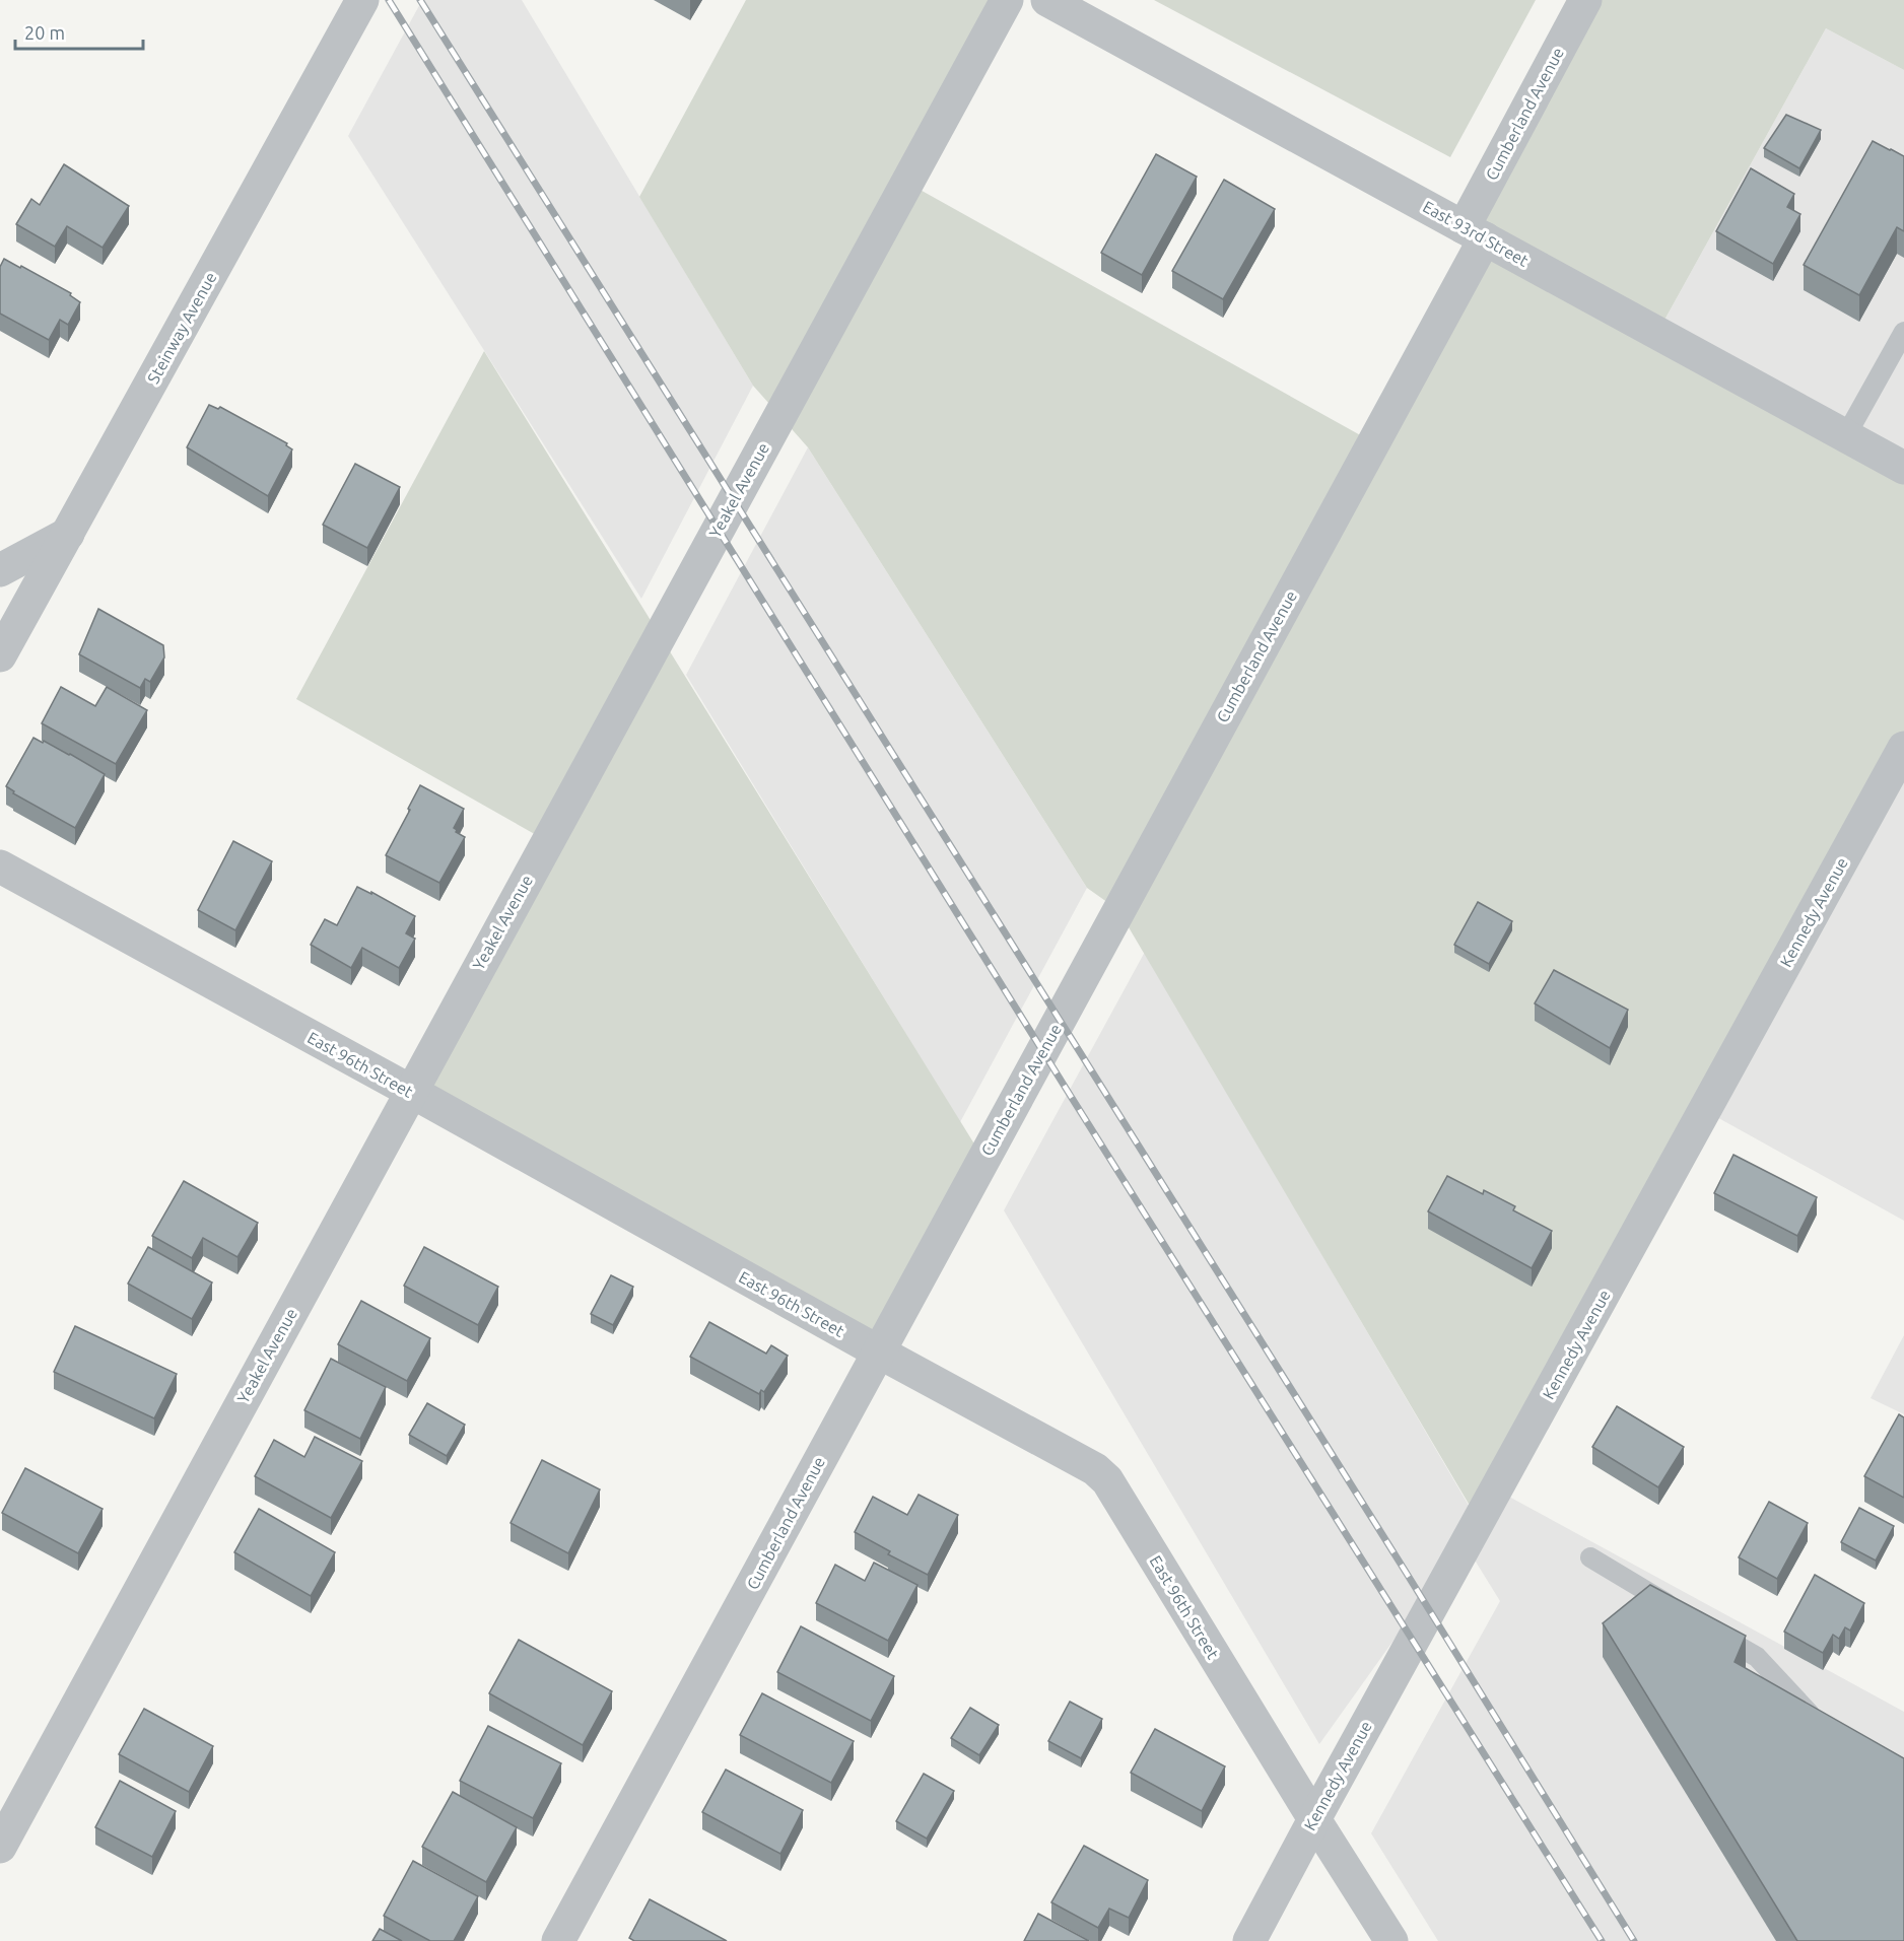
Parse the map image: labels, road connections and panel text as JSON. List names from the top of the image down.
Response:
{
  "streets": {
    "street": [
      "Cumberland Avenue",
      "East 93rd Street",
      "Steinway Avenue",
      "Yeakel Avenue",
      "Kennedy Avenue",
      "East 96th Street"
    ]
  },
  "crossings": [
    ["Cumberland Avenue", "East 93rd Street"],
    ["Cumberland Avenue", "East 96th Street"],
    ["Yeakel Avenue", "East 96th Street"],
    ["Kennedy Avenue", "East 96th Street"]
  ],
  "scale_bar": "20 m"
}
